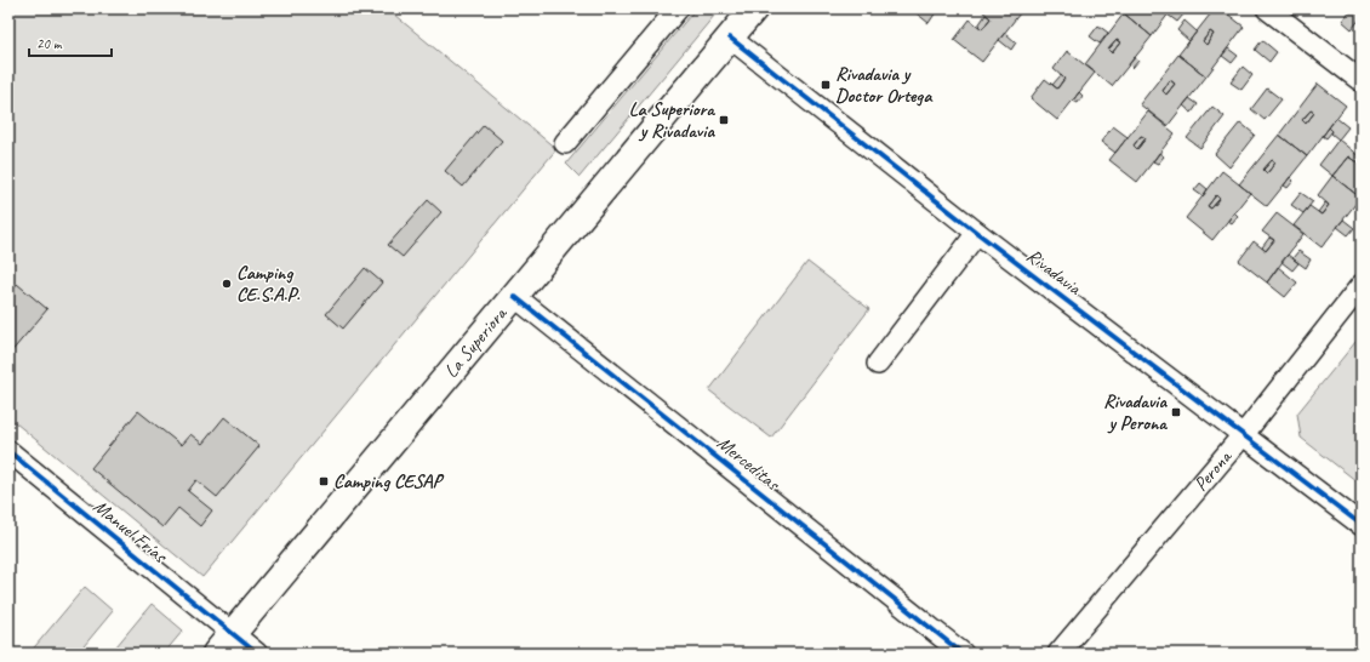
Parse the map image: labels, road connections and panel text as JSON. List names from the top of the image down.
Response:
{
  "streets": {
    "main road": ["La Superiora"],
    "street": [
      "Rivadavia",
      "Merceditas",
      "Perona",
      "Manuel Frías"
    ]
  },
  "crossings": [
    ["Rivadavia", "La Superiora"],
    ["Rivadavia", "Perona"],
    ["La Superiora", "Merceditas"],
    ["La Superiora", "Manuel Frías"]
  ],
  "places": {
    "transit": [
      "Rivadavia y Doctor Ortega",
      "La Superiora y Rivadavia",
      "Rivadavia y Perona",
      "Camping CESAP"
    ],
    "other": ["Camping CE.S.A.P."]
  },
  "scale_bar": "20 m"
}
